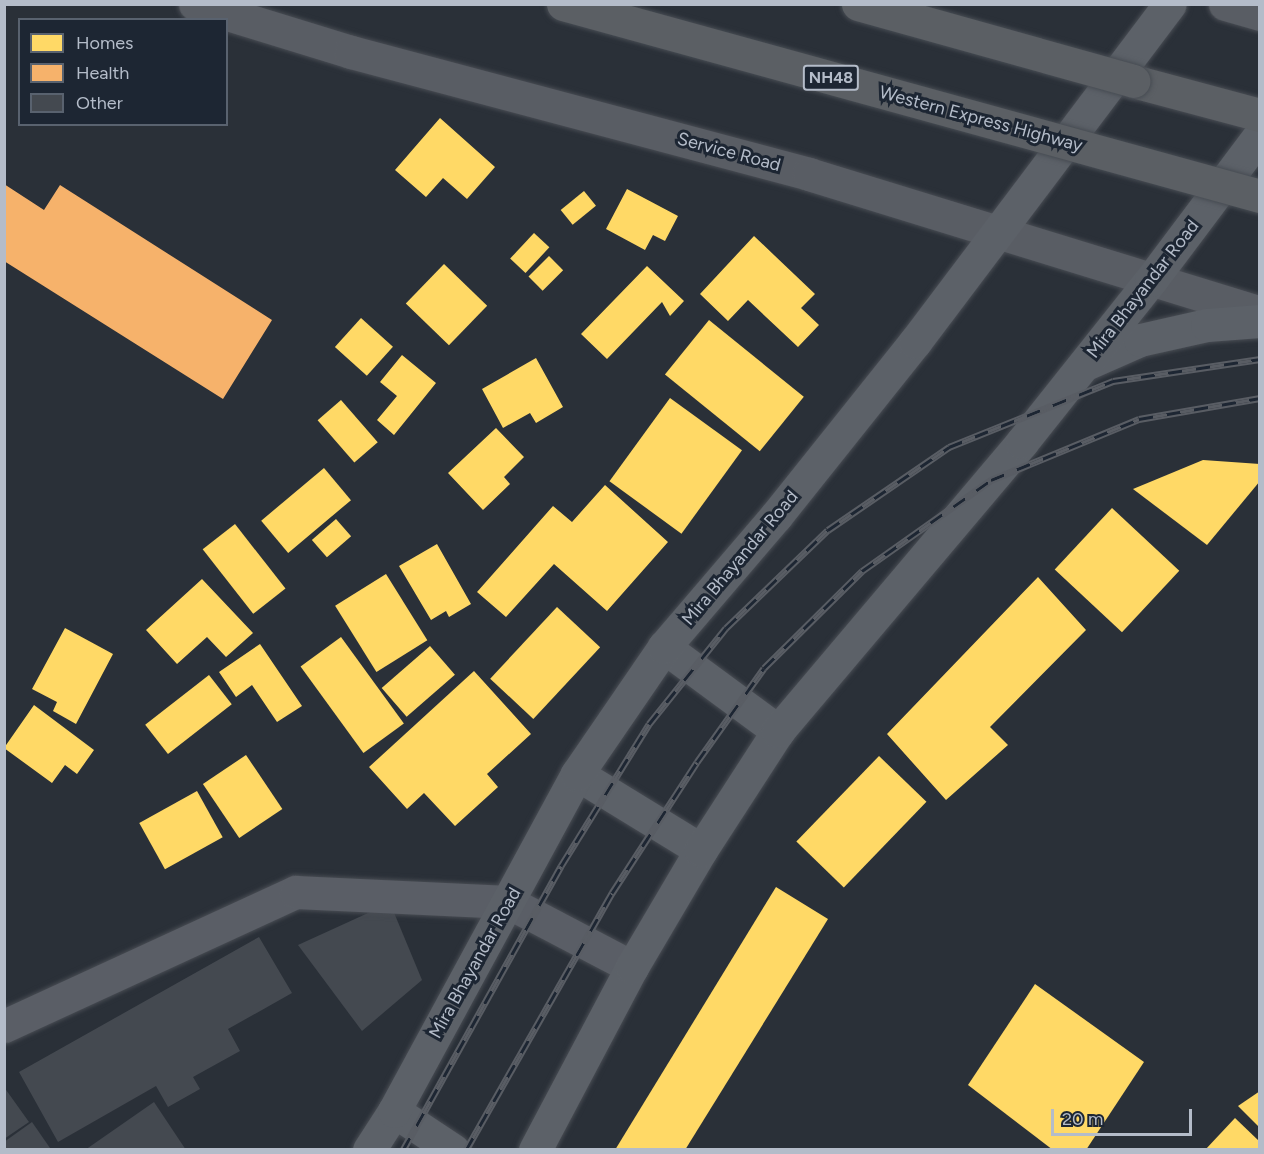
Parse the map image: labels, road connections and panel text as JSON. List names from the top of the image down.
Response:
{
  "streets": {
    "highway": ["NH48", "Western Express Highway"],
    "main road": ["Service Road", "Mira Bhayandar Road"]
  },
  "crossings": [
    ["Service Road", "Mira Bhayandar Road"]
  ],
  "legend": ["Homes", "Health", "Other"],
  "scale_bar": "20 m"
}
